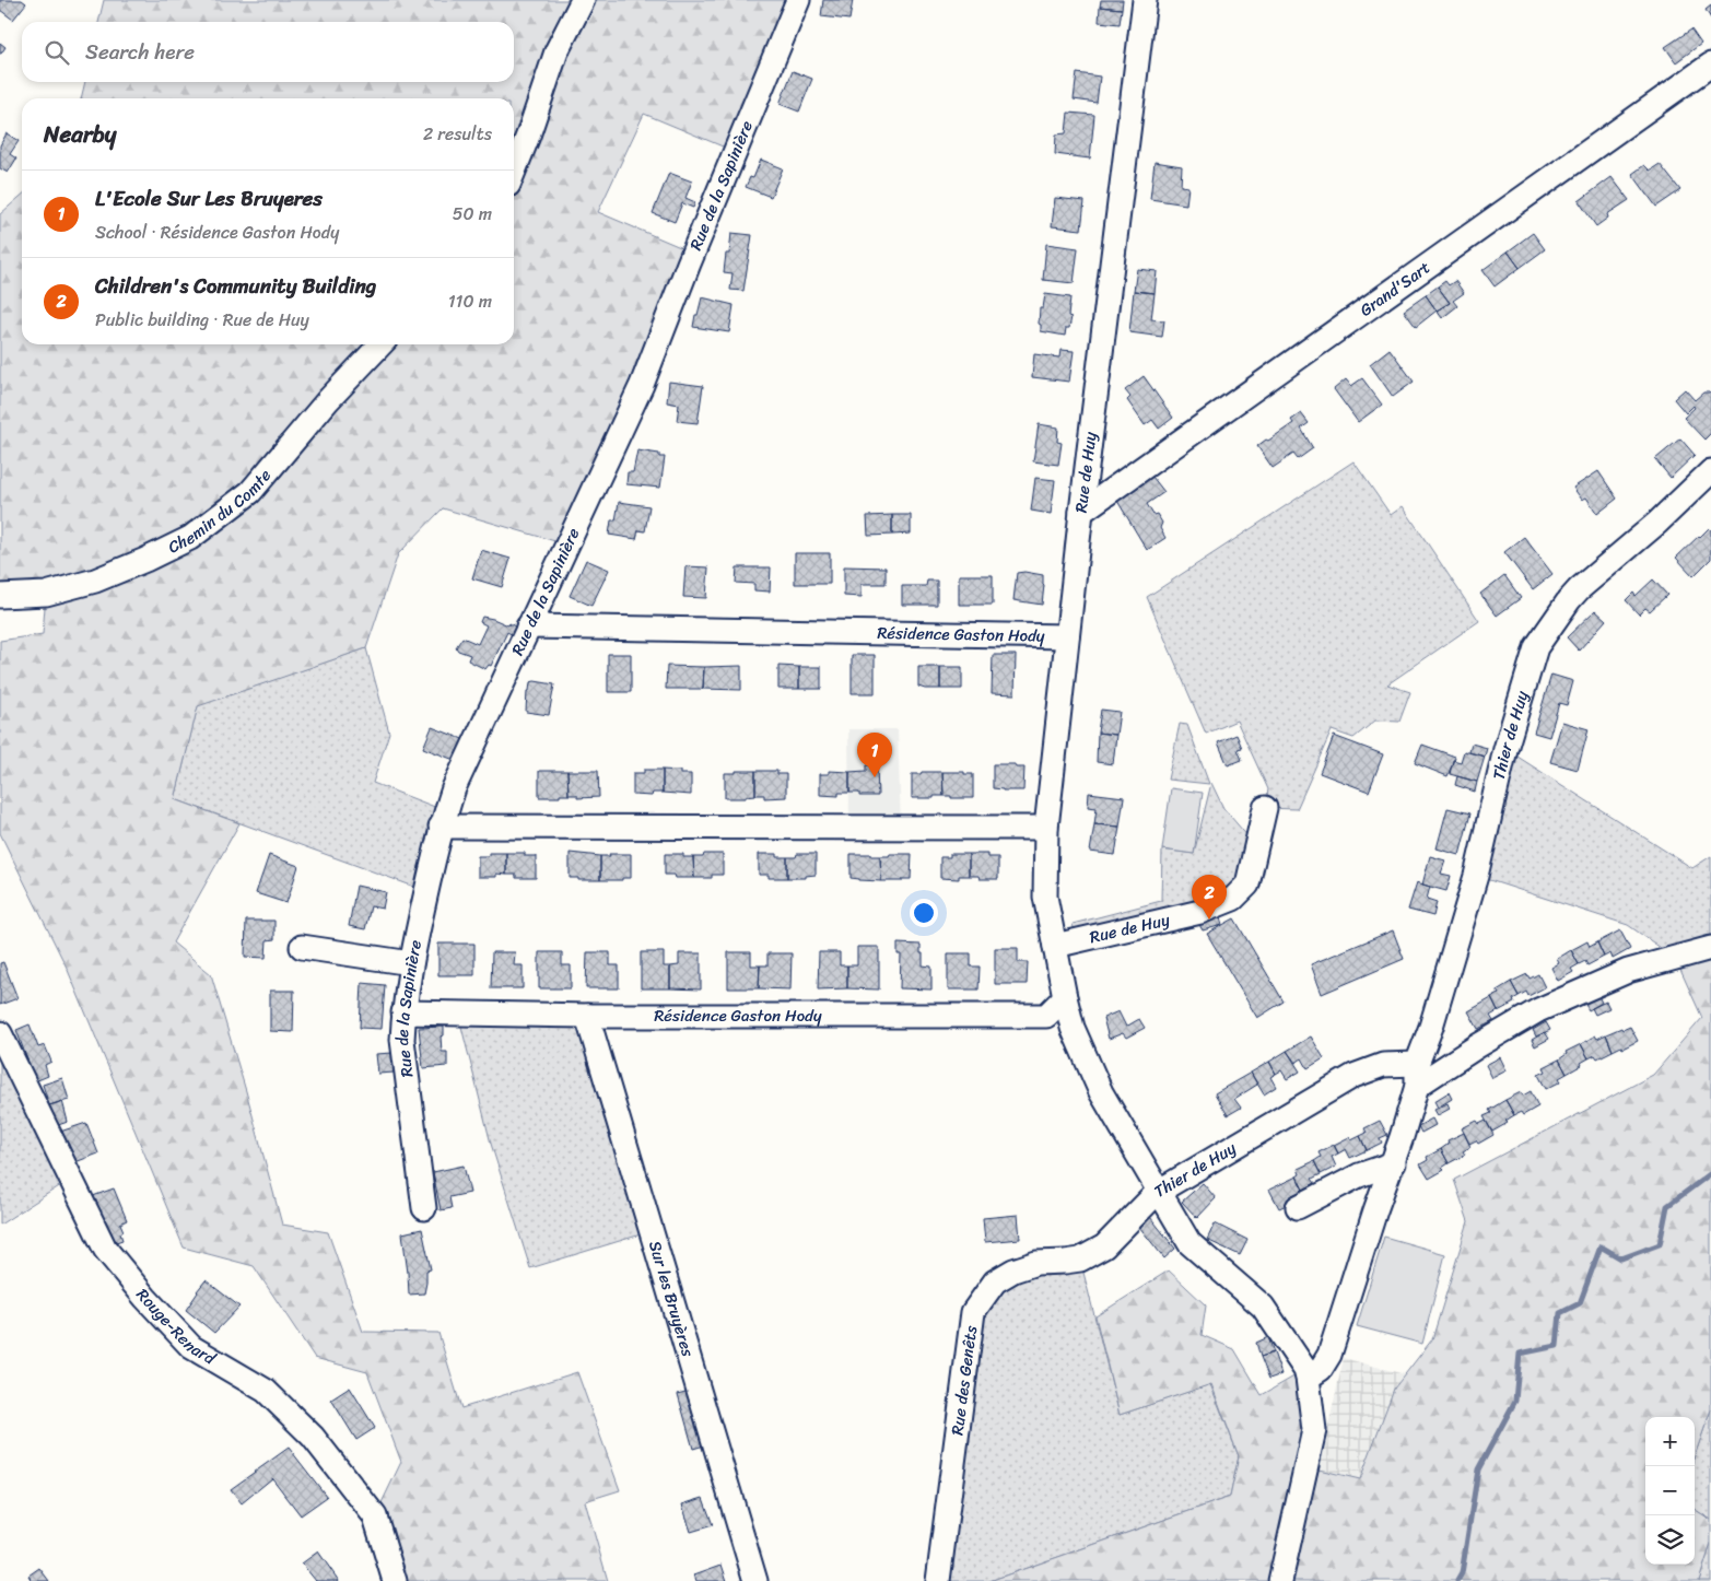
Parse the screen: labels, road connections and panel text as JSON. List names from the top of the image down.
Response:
{
  "streets": {
    "street": [
      "Rue de la Sapinière",
      "Grand'Sart",
      "Rue de Huy",
      "Chemin du Comte",
      "Résidence Gaston Hody",
      "Thier de Huy",
      "Sur les Bruyères",
      "Rouge-Renard",
      "Rue des Genêts"
    ]
  },
  "crossings": [
    ["Rue de la Sapinière", "Résidence Gaston Hody"],
    ["Grand'Sart", "Rue de Huy"],
    ["Rue de Huy", "Résidence Gaston Hody"],
    ["Rue de Huy", "Thier de Huy"],
    ["Rue de Huy", "Rue des Genêts"],
    ["Résidence Gaston Hody", "Sur les Bruyères"],
    ["Thier de Huy", "Rue des Genêts"]
  ],
  "page": {
    "search": "Search here",
    "heading": ["Nearby", "2 results"],
    "list": [
      {
        "mark": "1",
        "name": "L'Ecole Sur Les Bruyeres",
        "note": "School · Résidence Gaston Hody",
        "value": "50 m"
      },
      {
        "mark": "2",
        "name": "Children's Community Building",
        "note": "Public building · Rue de Huy",
        "value": "110 m"
      }
    ],
    "pins": ["1", "2"],
    "map_buttons": ["+", "−"]
  }
}
